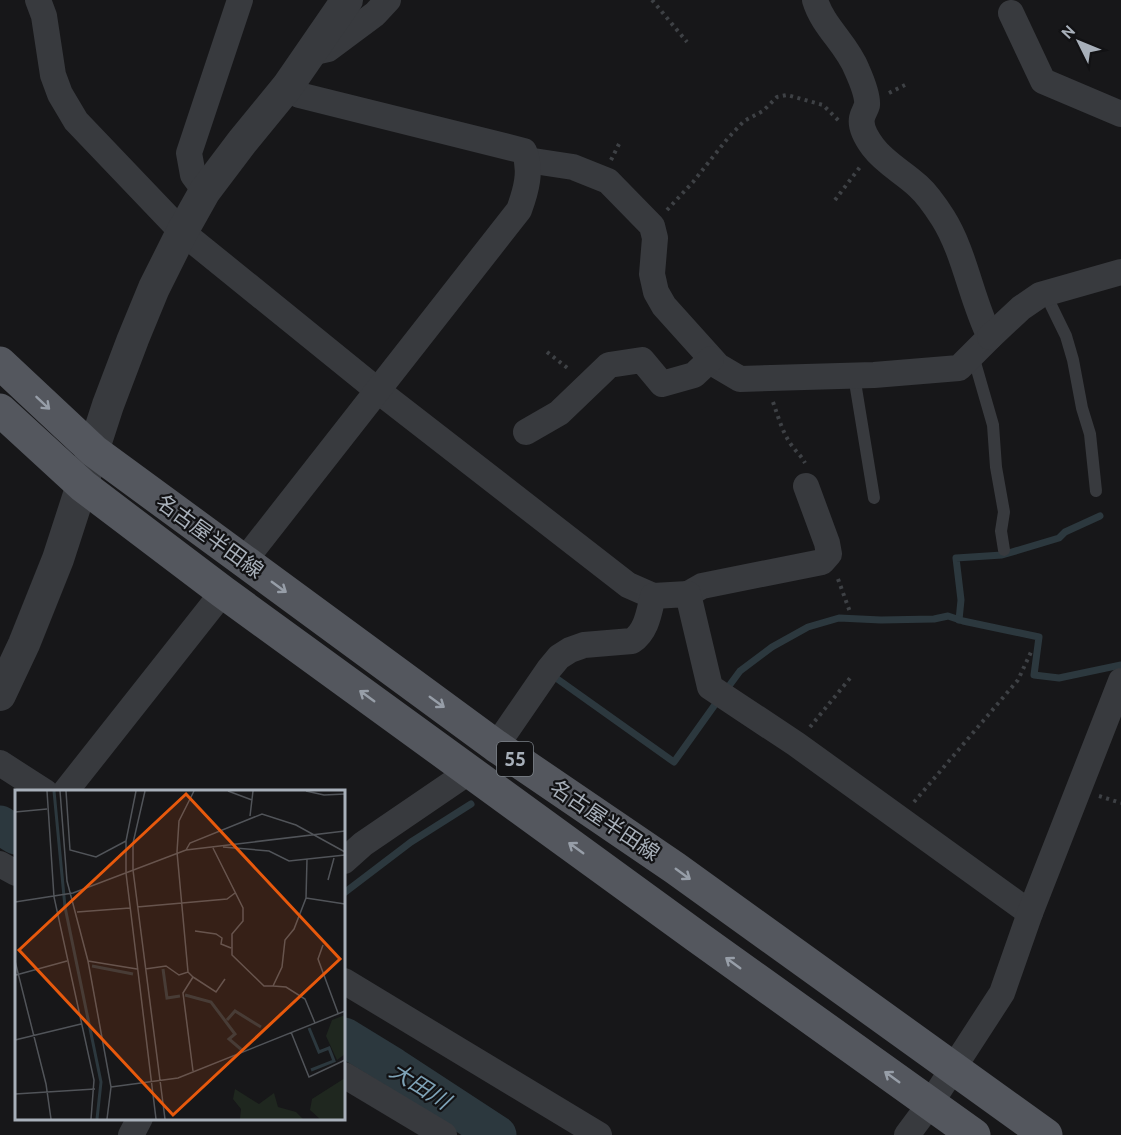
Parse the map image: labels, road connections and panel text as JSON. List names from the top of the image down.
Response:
{
  "streets": {
    "main road": ["名古屋半田線", "55"]
  },
  "water": ["大田川"],
  "north": "top left"
}
